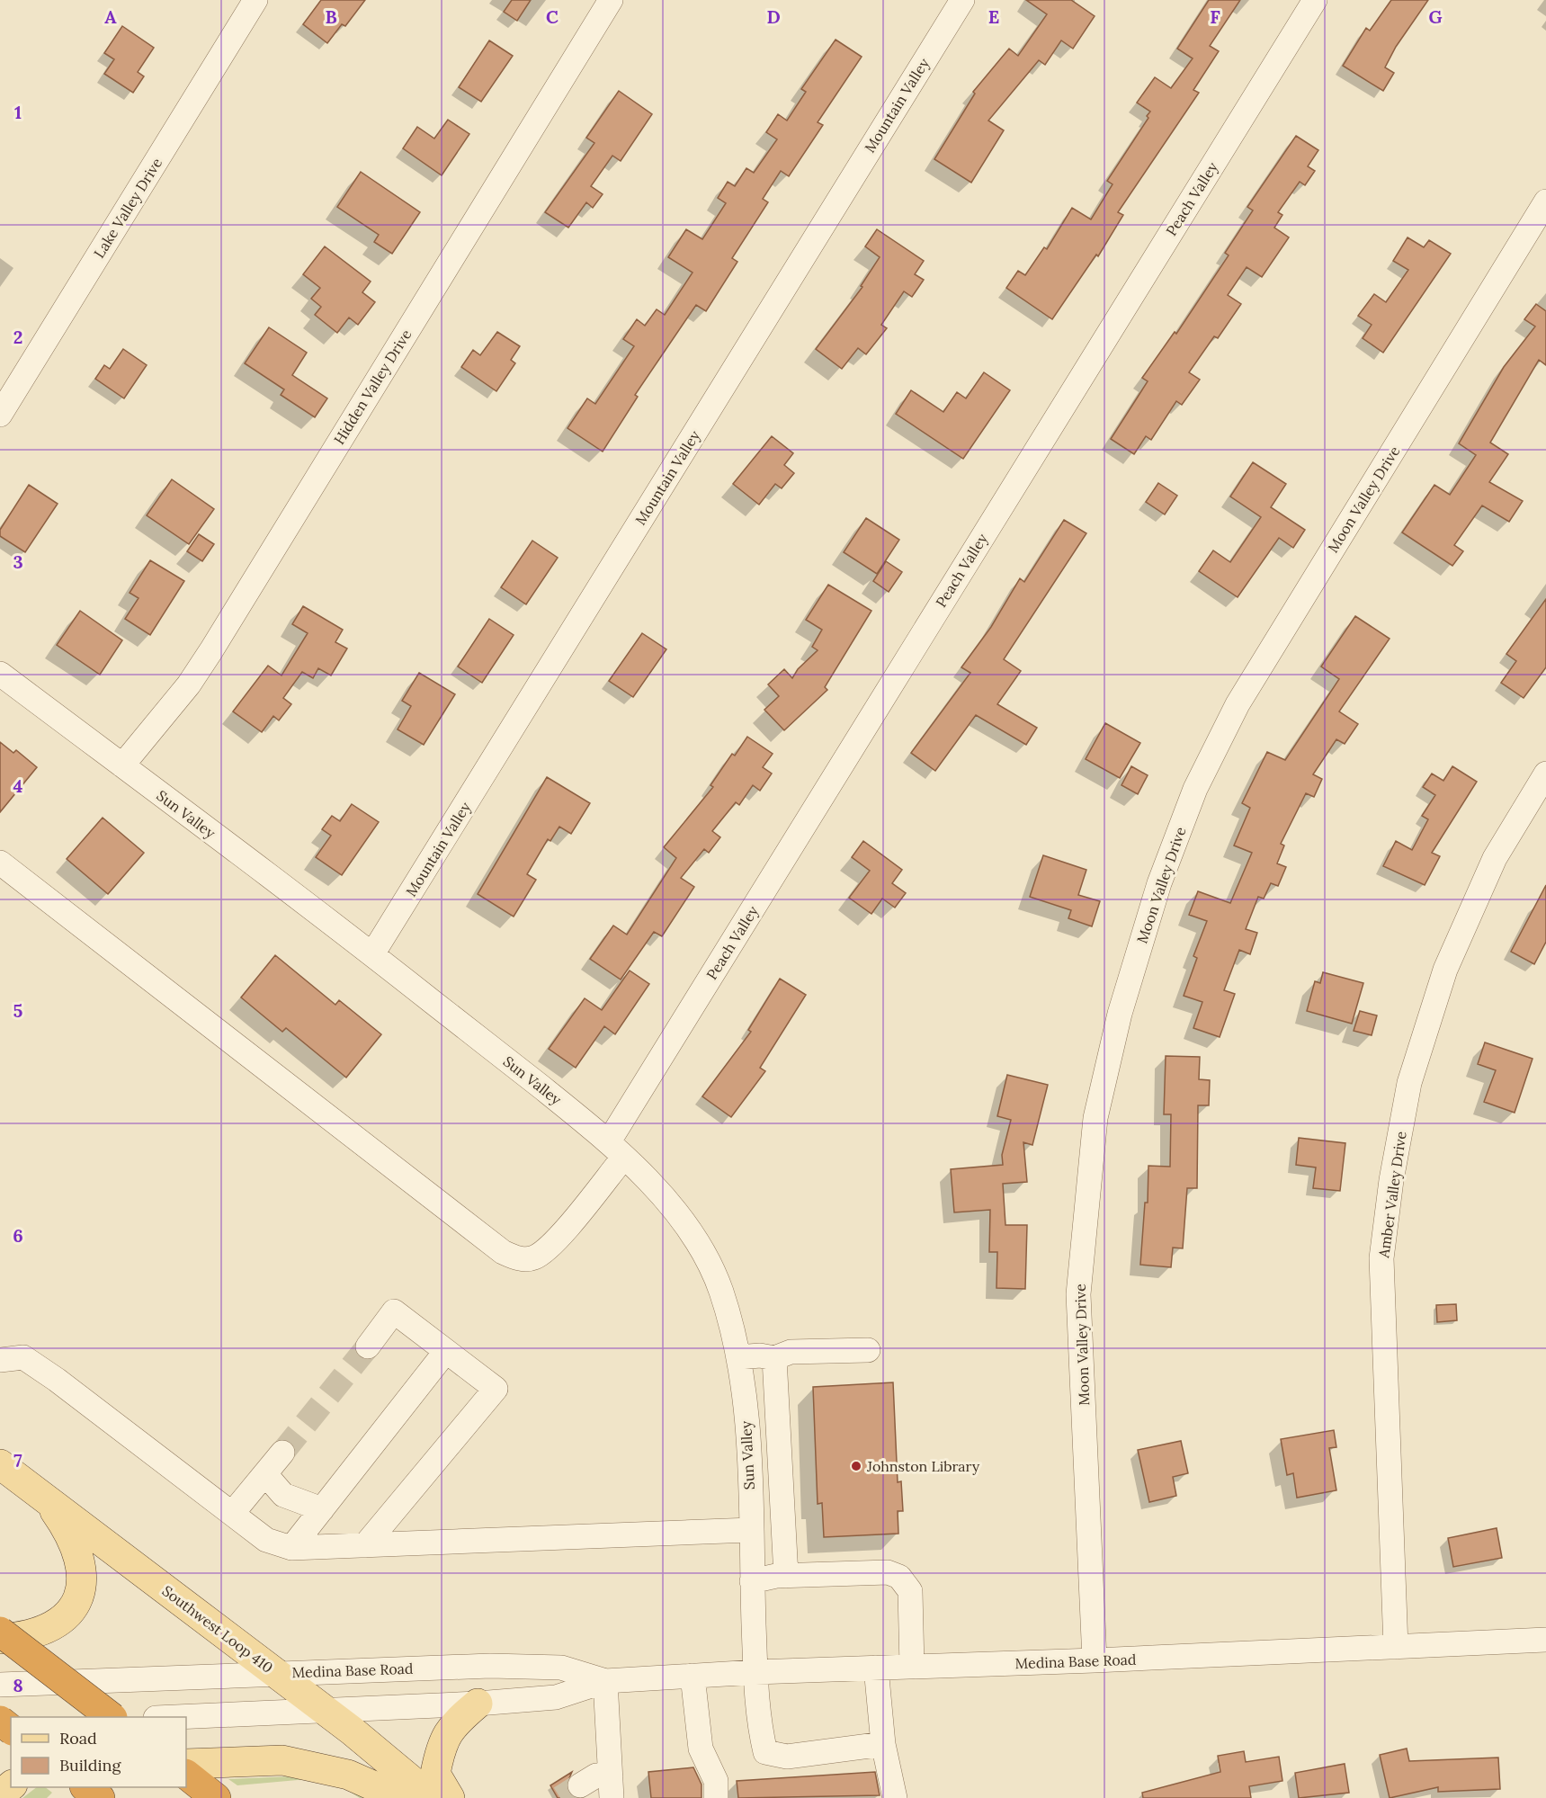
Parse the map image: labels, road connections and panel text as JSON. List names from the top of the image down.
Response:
{
  "streets": {
    "main road": ["Southwest Loop 410"],
    "street": [
      "Mountain Valley",
      "Peach Valley",
      "Lake Valley Drive",
      "Hidden Valley Drive",
      "Moon Valley Drive",
      "Sun Valley",
      "Amber Valley Drive",
      "Medina Base Road"
    ]
  },
  "crossings": [
    ["Mountain Valley", "Sun Valley"],
    ["Peach Valley", "Sun Valley"],
    ["Hidden Valley Drive", "Sun Valley"],
    ["Moon Valley Drive", "Medina Base Road"],
    ["Sun Valley", "Medina Base Road"],
    ["Amber Valley Drive", "Medina Base Road"],
    ["Southwest Loop 410", "Medina Base Road"]
  ],
  "places": ["Johnston Library"],
  "legend": ["Road", "Building"],
  "grid": {
    "columns": [
      "A",
      "B",
      "C",
      "D",
      "E",
      "F",
      "G"
    ],
    "rows": [
      "1",
      "2",
      "3",
      "4",
      "5",
      "6",
      "7",
      "8"
    ]
  }
}
